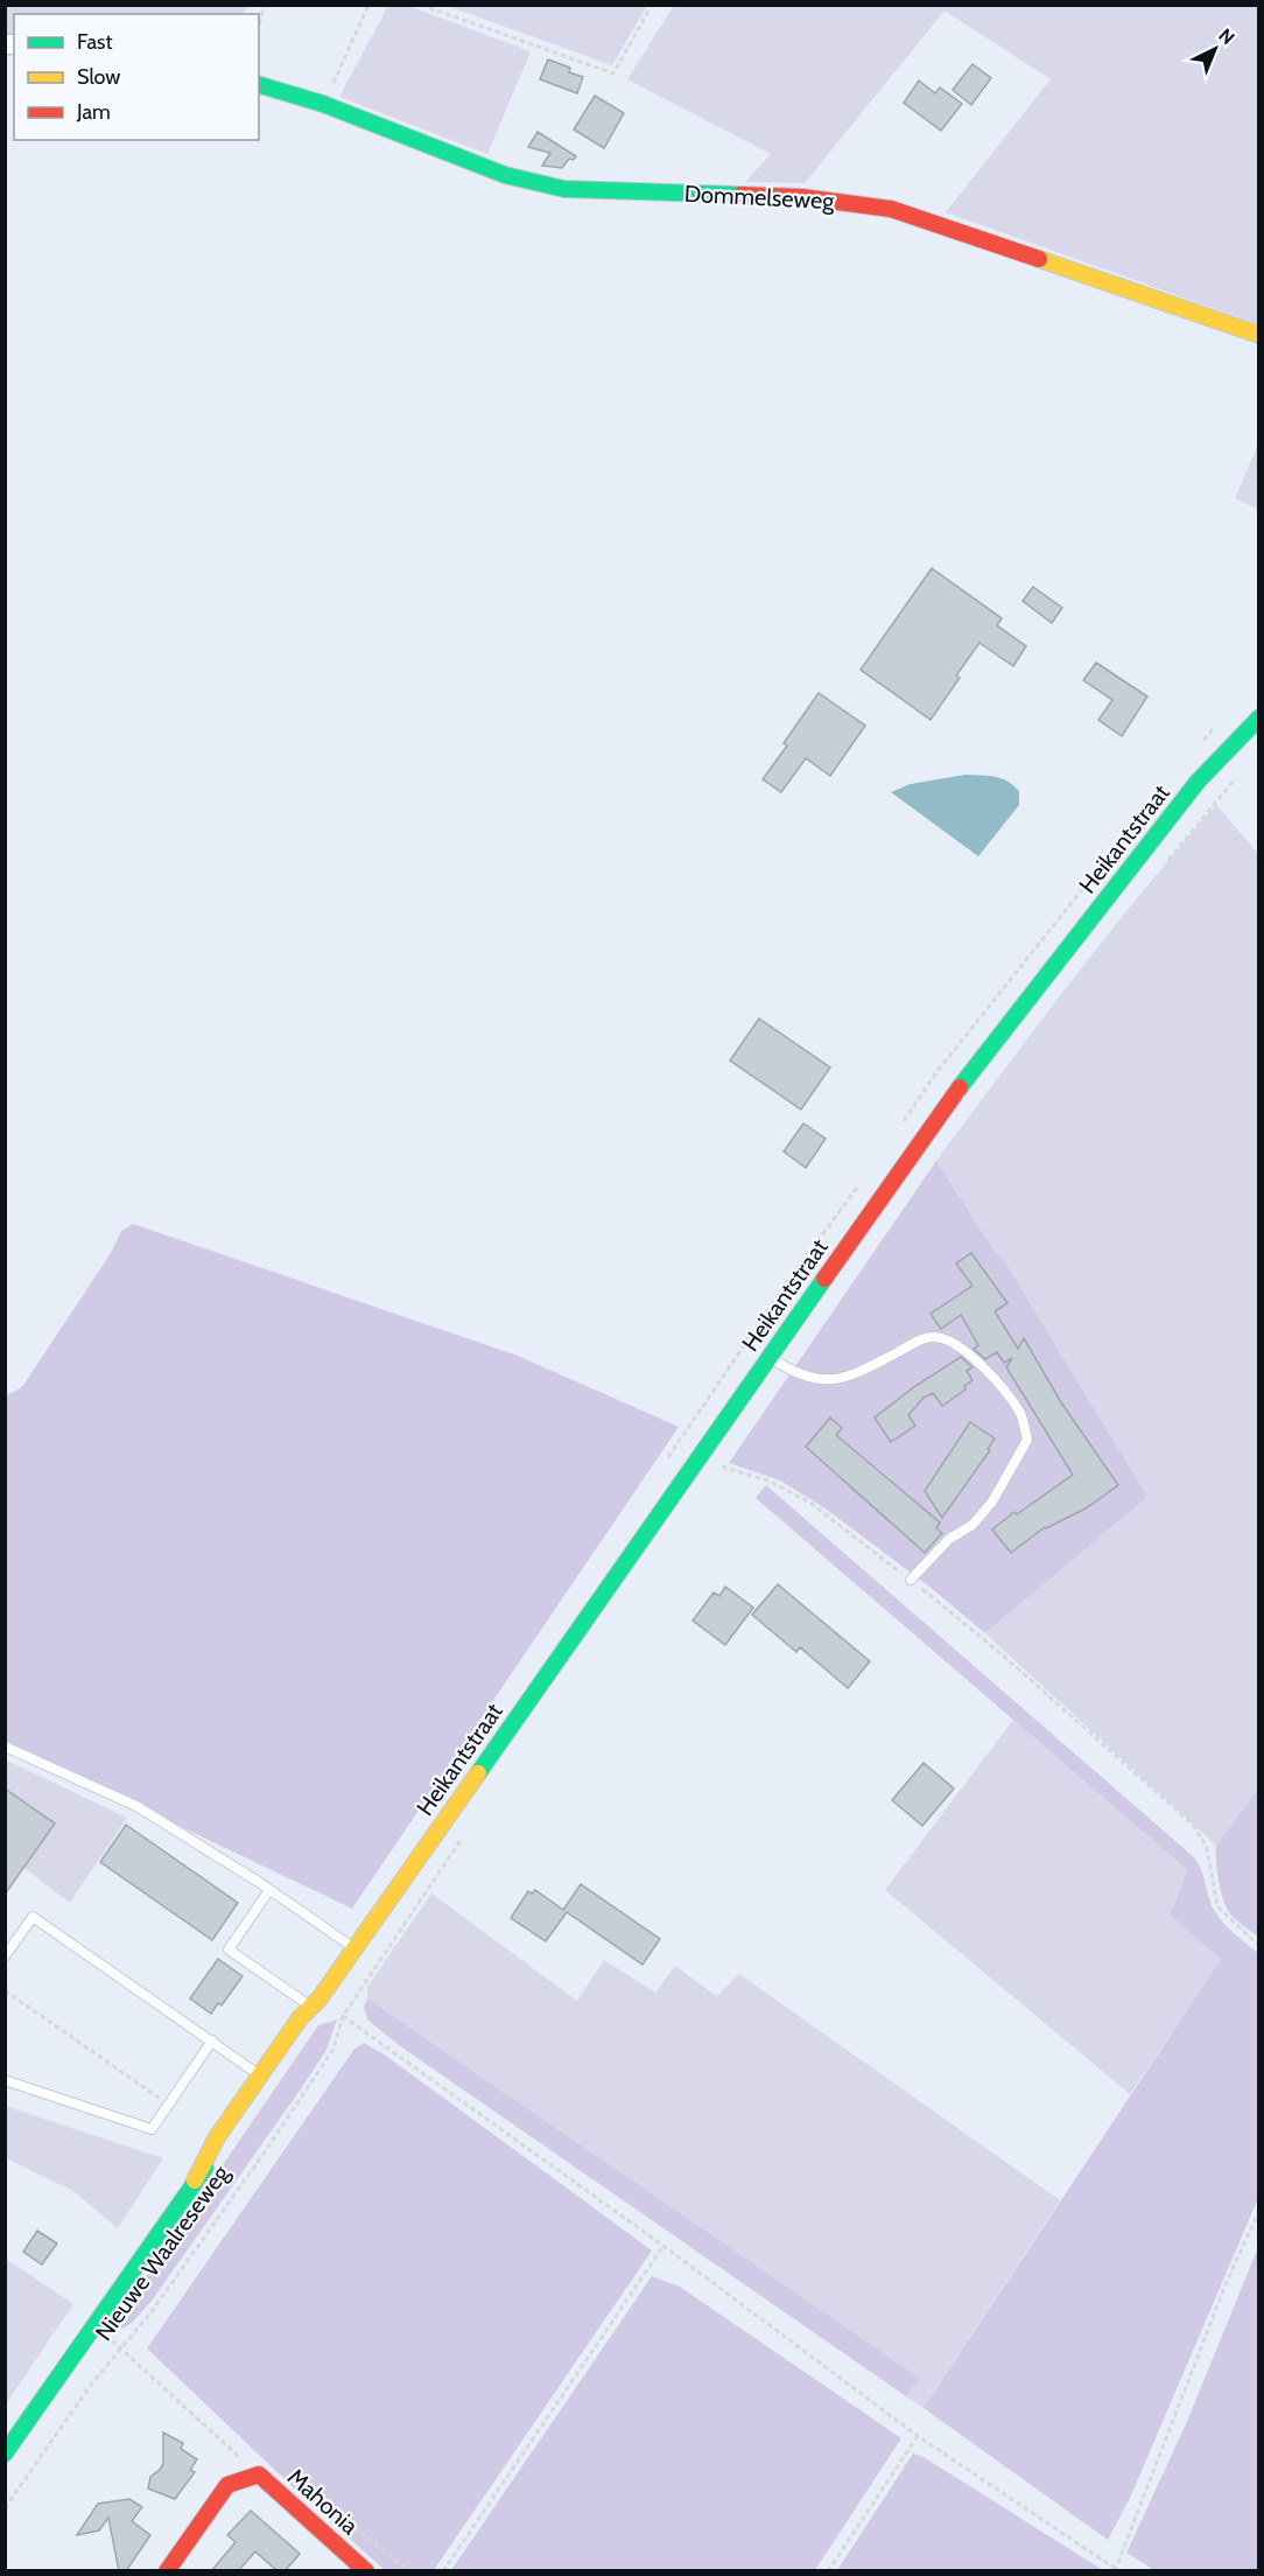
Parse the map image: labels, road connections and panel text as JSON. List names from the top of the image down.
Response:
{
  "streets": {
    "street": [
      "Dommelseweg",
      "Heikantstraat",
      "Nieuwe Waalreseweg",
      "Mahonia"
    ]
  },
  "crossings": [
    ["Heikantstraat", "Nieuwe Waalreseweg"]
  ],
  "legend": ["Fast", "Slow", "Jam"],
  "north": "top right"
}
